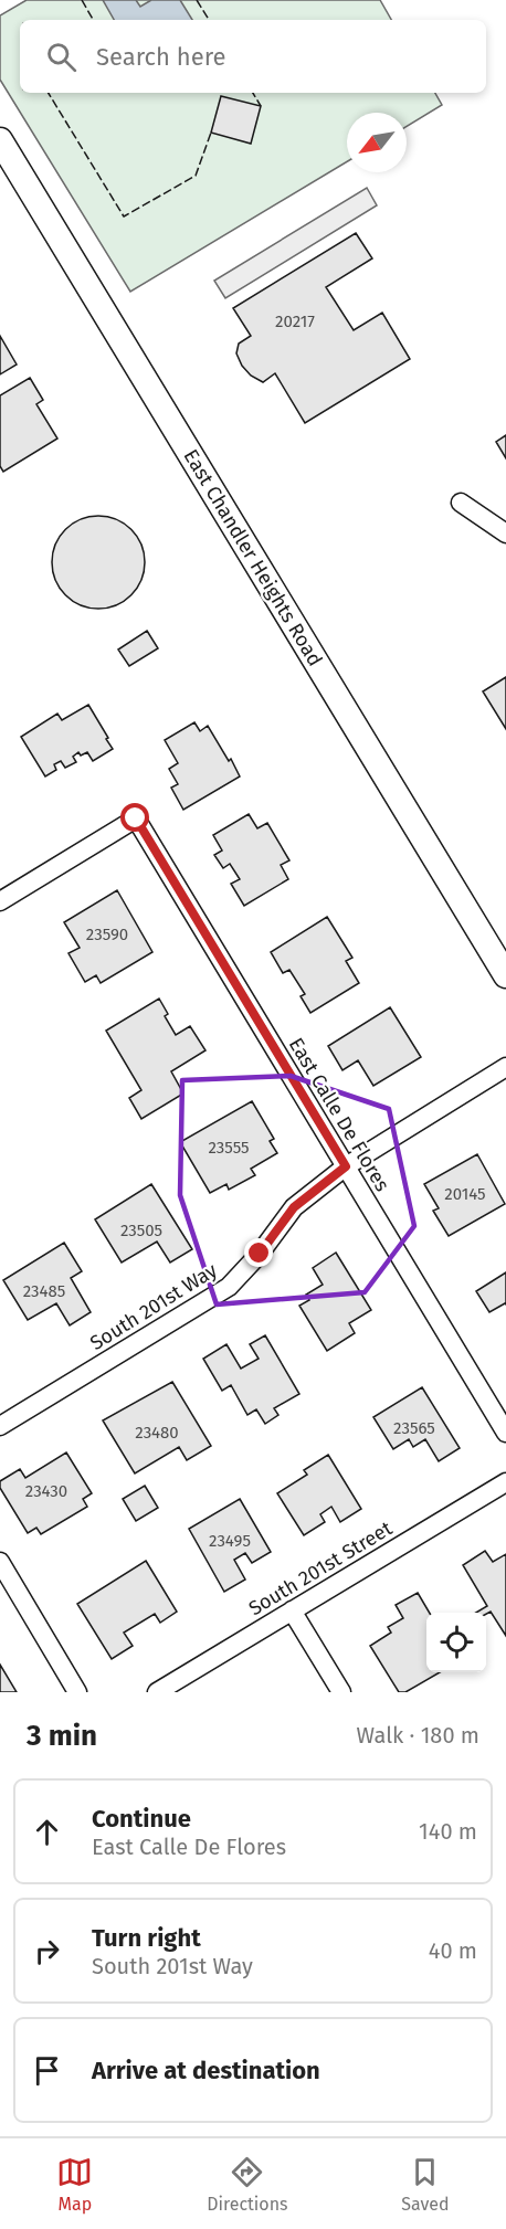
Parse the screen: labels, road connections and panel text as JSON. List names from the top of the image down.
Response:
{
  "streets": {
    "main road": ["East Chandler Heights Road"],
    "street": ["East Calle De Flores", "South 201st Way", "South 201st Street"]
  },
  "crossings": [
    ["East Calle De Flores", "South 201st Way"]
  ],
  "house_numbers": [
    "20217",
    "23590",
    "23555",
    "20145",
    "23505",
    "23485",
    "23565",
    "23480",
    "23430",
    "23495"
  ],
  "north": "bottom left",
  "page": {
    "search": "Search here",
    "heading": ["3 min", "Walk · 180 m"],
    "list": [
      ["Continue", "East Calle De Flores", "140 m"],
      ["Turn right", "South 201st Way", "40 m"],
      "Arrive at destination"
    ],
    "nav": ["Map", "Directions", "Saved"]
  }
}
